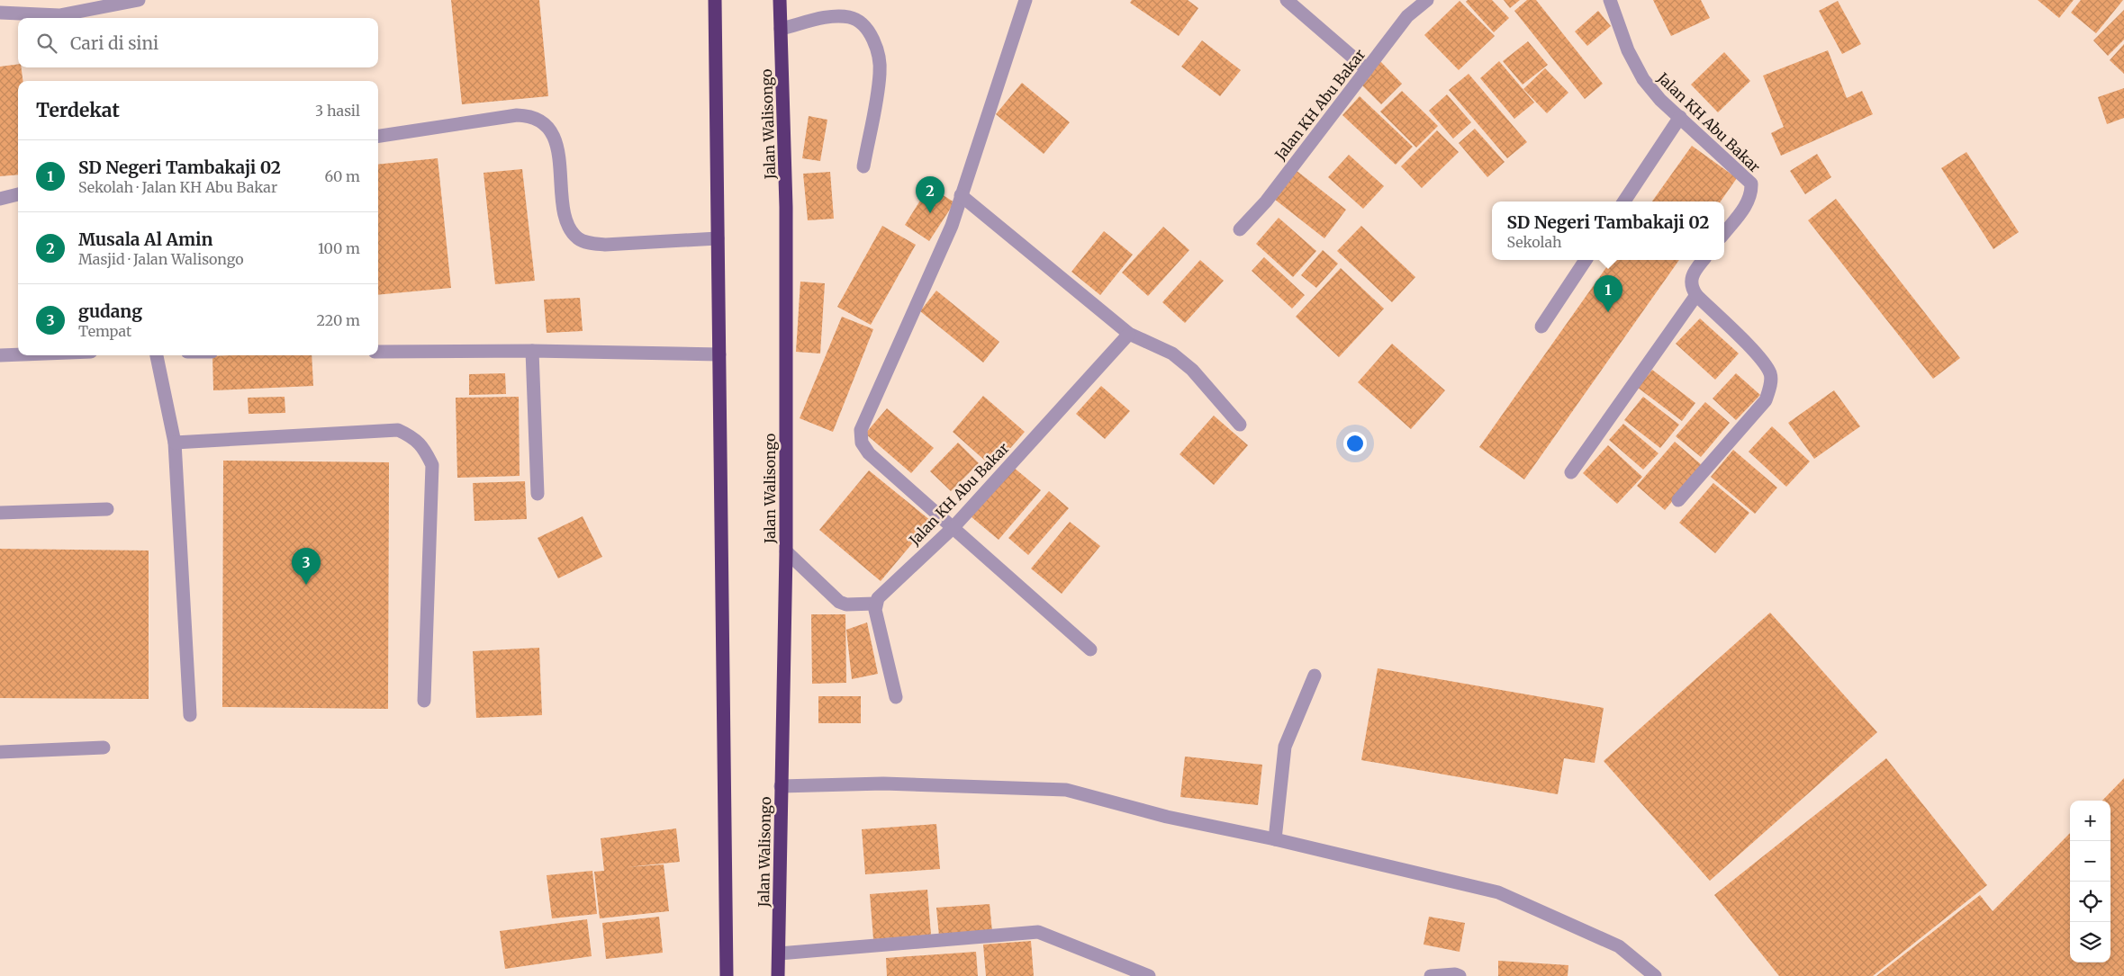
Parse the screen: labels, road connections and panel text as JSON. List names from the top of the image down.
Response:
{
  "streets": {
    "highway": ["Jalan Walisongo"],
    "street": ["Jalan KH Abu Bakar"]
  },
  "page": {
    "search": "Cari di sini",
    "heading": ["Terdekat", "3 hasil"],
    "list": [
      {
        "mark": "1",
        "name": "SD Negeri Tambakaji 02",
        "note": "Sekolah · Jalan KH Abu Bakar",
        "value": "60 m"
      },
      {
        "mark": "2",
        "name": "Musala Al Amin",
        "note": "Masjid · Jalan Walisongo",
        "value": "100 m"
      },
      {
        "mark": "3",
        "name": "gudang",
        "note": "Tempat",
        "value": "220 m"
      }
    ],
    "pins": ["2", "1", "3"],
    "popup": ["SD Negeri Tambakaji 02", "Sekolah"],
    "map_buttons": ["+", "−"]
  }
}
